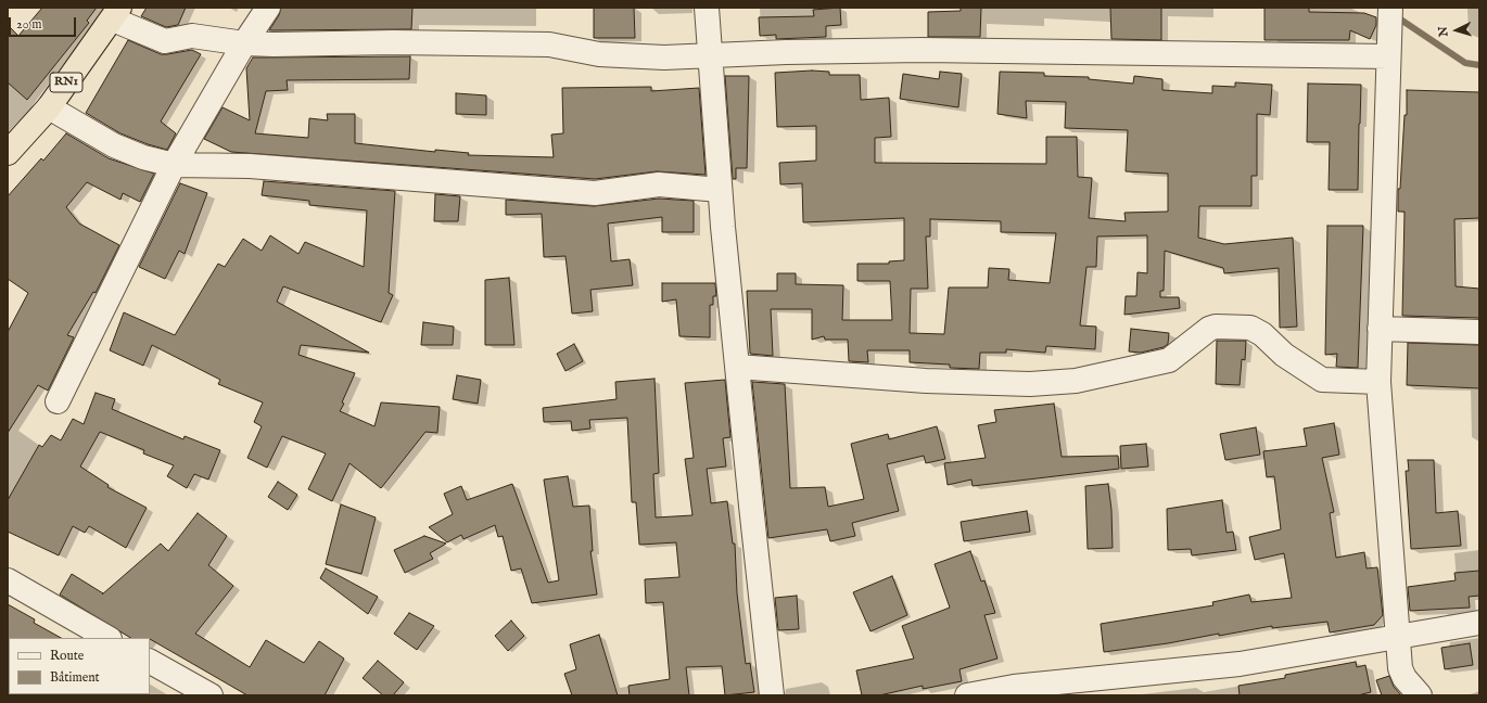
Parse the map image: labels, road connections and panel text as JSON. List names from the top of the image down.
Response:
{
  "streets": {
    "highway": ["RN1"]
  },
  "legend": ["Route", "Bâtiment"],
  "scale_bar": "20 m",
  "north": "left"
}
